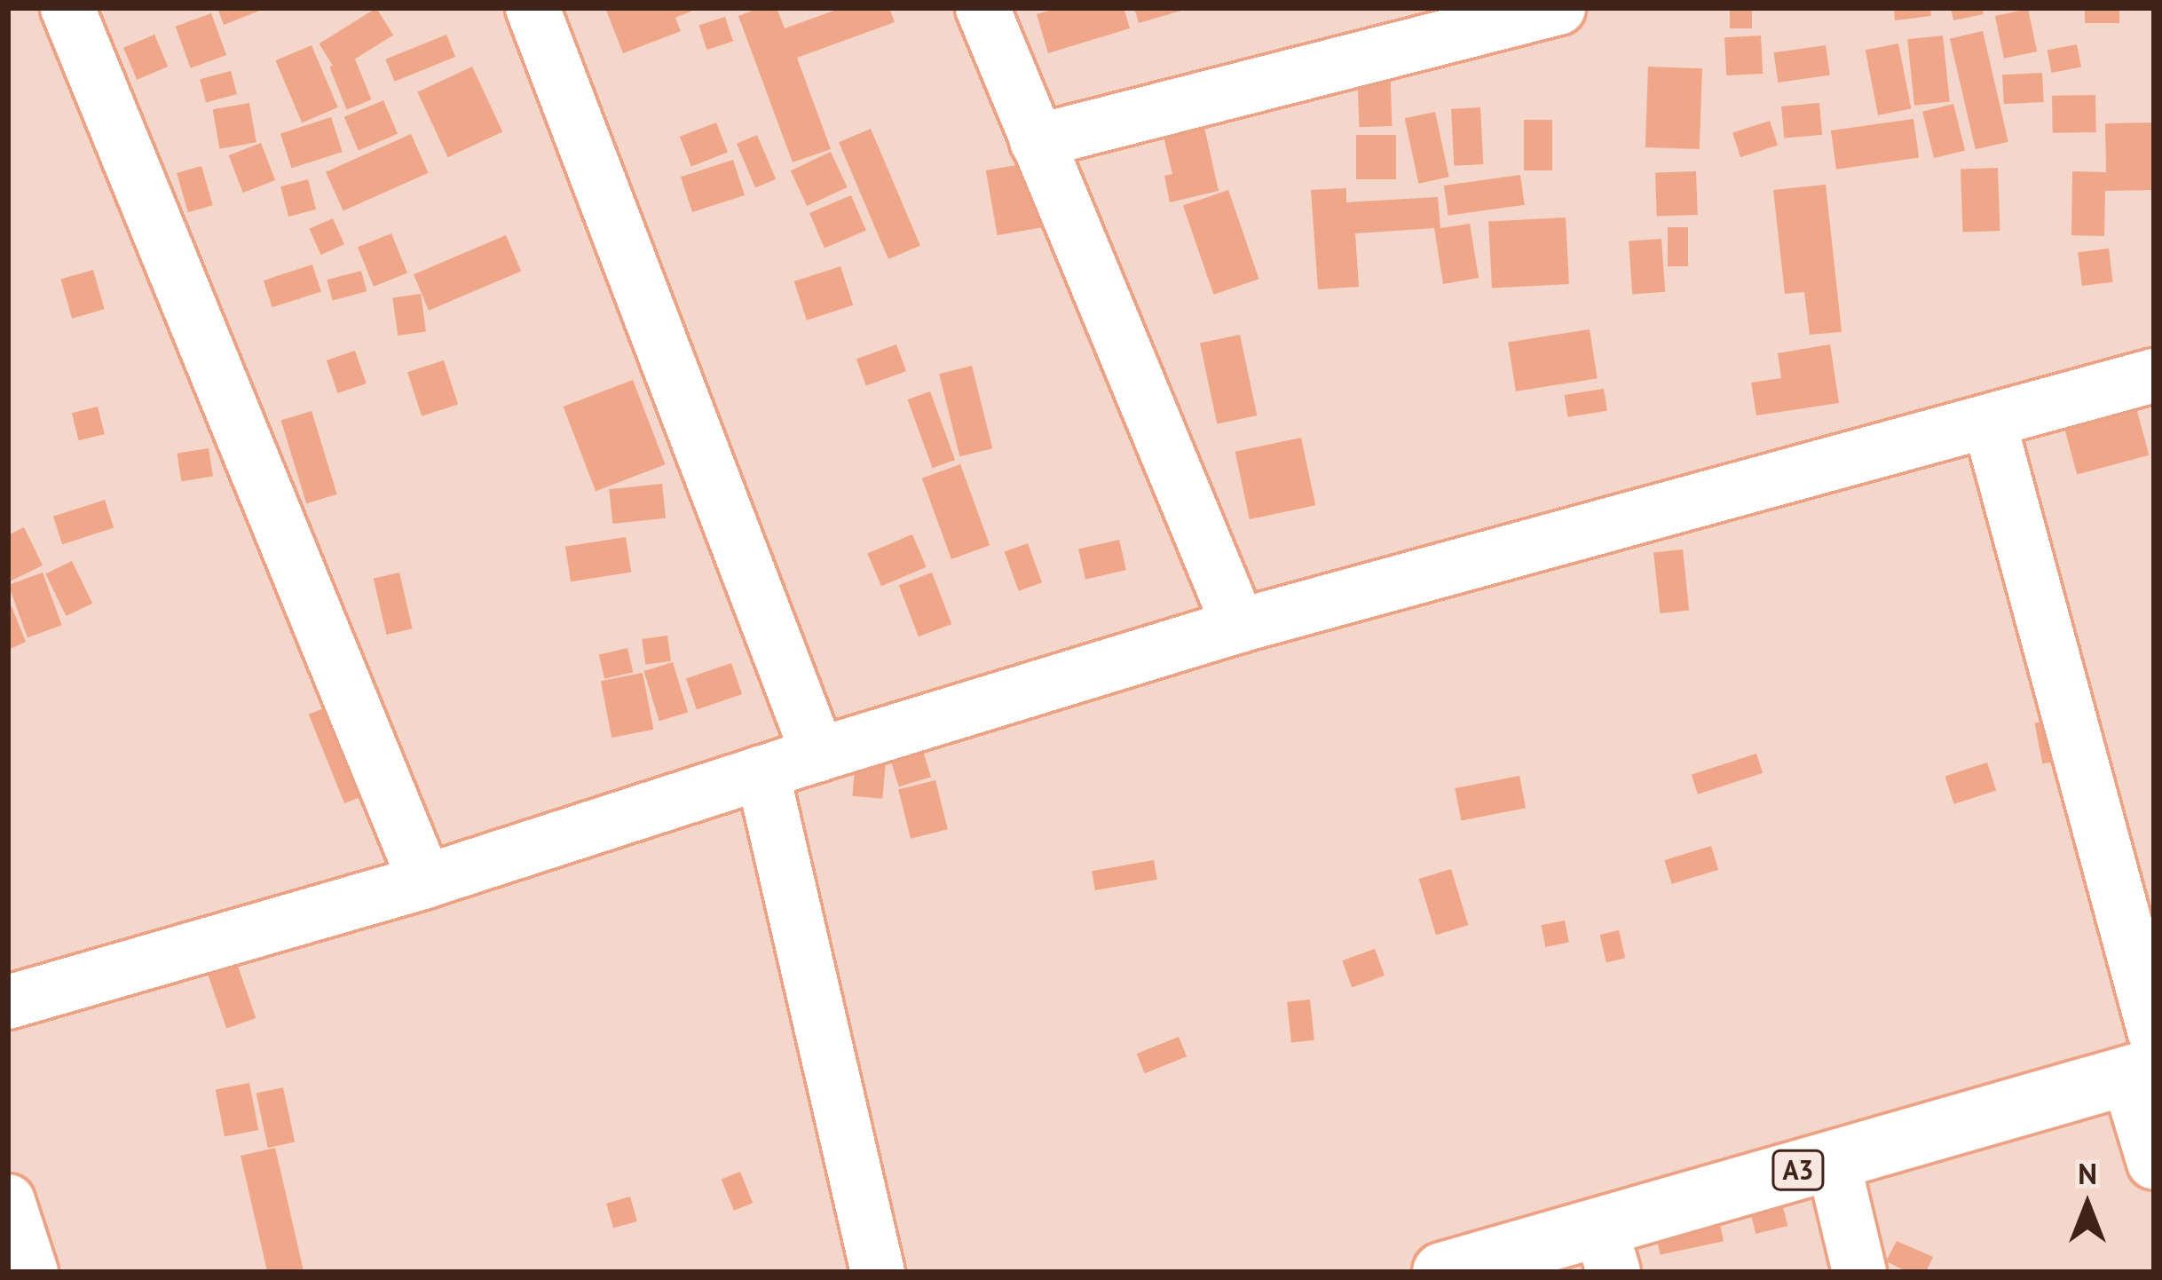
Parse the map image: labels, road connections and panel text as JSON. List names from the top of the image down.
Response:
{
  "streets": {
    "highway": ["A3"]
  },
  "north": "top"
}
